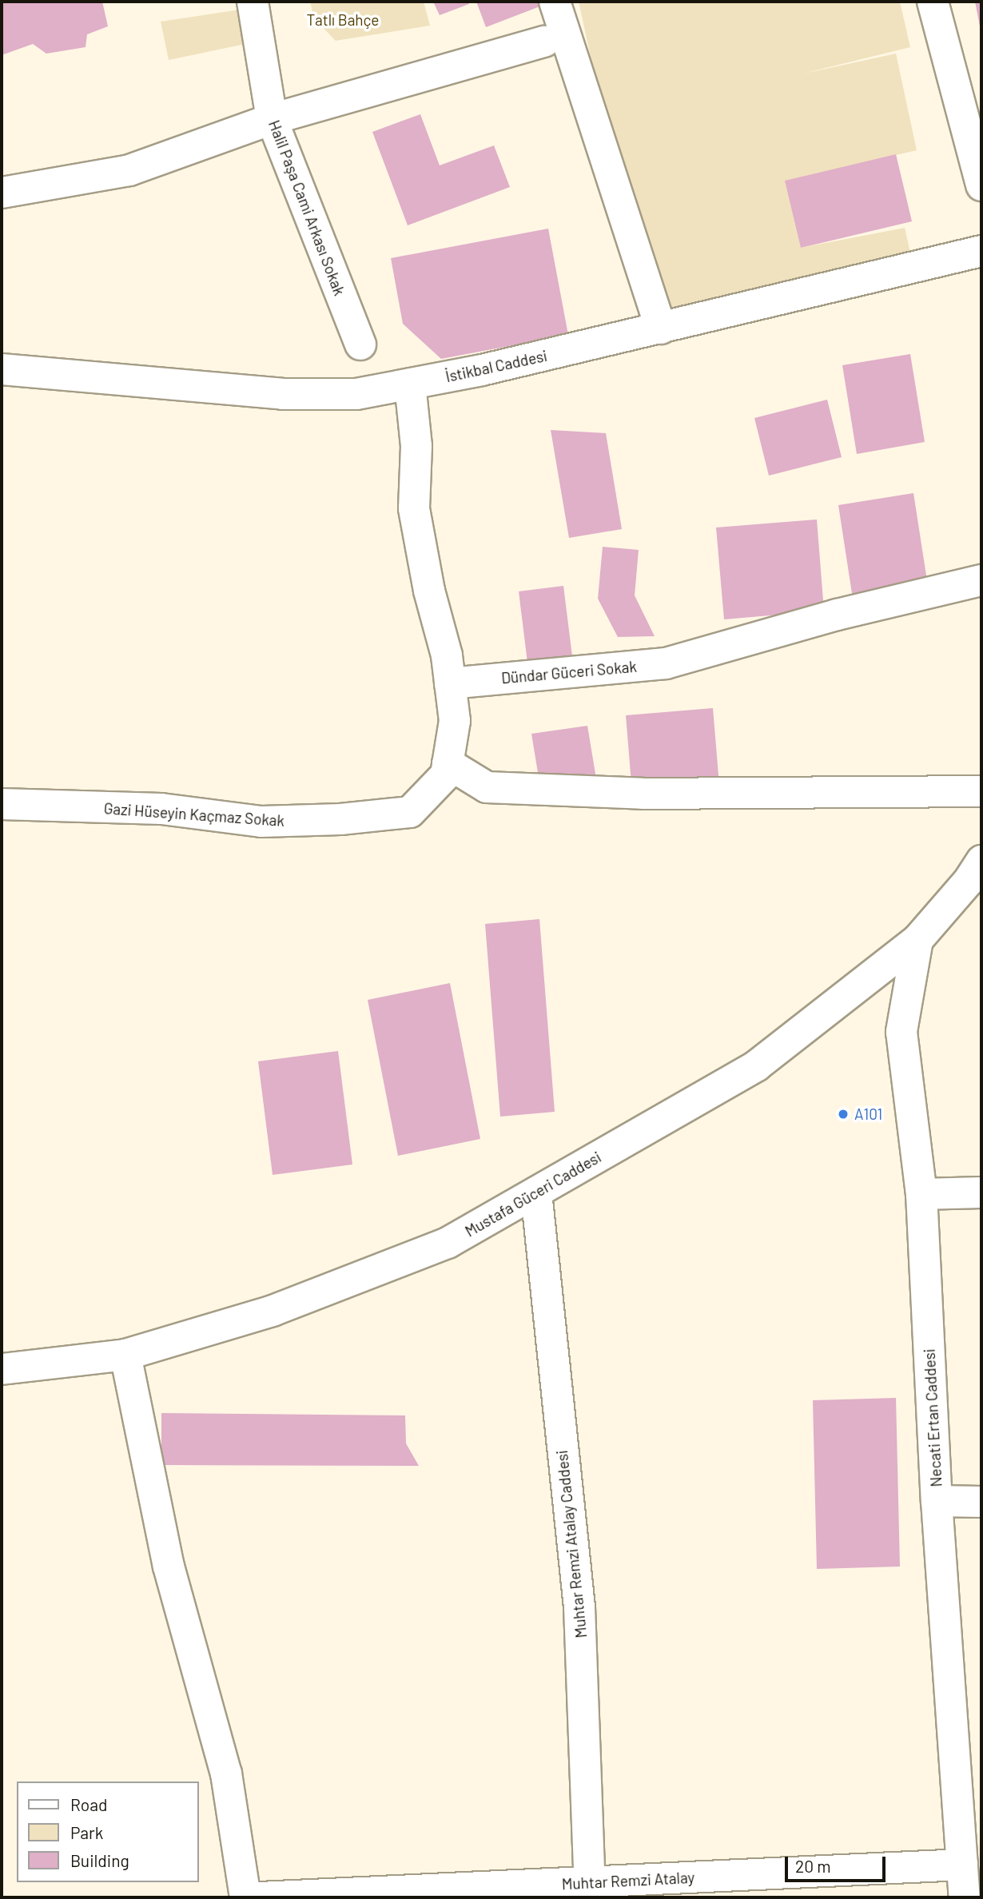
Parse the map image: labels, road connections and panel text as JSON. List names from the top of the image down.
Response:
{
  "streets": {
    "street": [
      "Halil Paşa Cami Arkası Sokak",
      "İstikbal Caddesi",
      "Dündar Güceri Sokak",
      "Gazi Hüseyin Kaçmaz Sokak",
      "Mustafa Güceri Caddesi",
      "Necati Ertan Caddesi",
      "Muhtar Remzi Atalay Caddesi",
      "Muhtar Remzi Atalay"
    ]
  },
  "crossings": [
    ["Dündar Güceri Sokak", "Gazi Hüseyin Kaçmaz Sokak"],
    ["Mustafa Güceri Caddesi", "Necati Ertan Caddesi"],
    ["Mustafa Güceri Caddesi", "Muhtar Remzi Atalay Caddesi"],
    ["Necati Ertan Caddesi", "Muhtar Remzi Atalay"],
    ["Muhtar Remzi Atalay Caddesi", "Muhtar Remzi Atalay"]
  ],
  "parks": ["Tatlı Bahçe"],
  "places": ["A101"],
  "legend": ["Road", "Park", "Building"],
  "scale_bar": "20 m"
}
